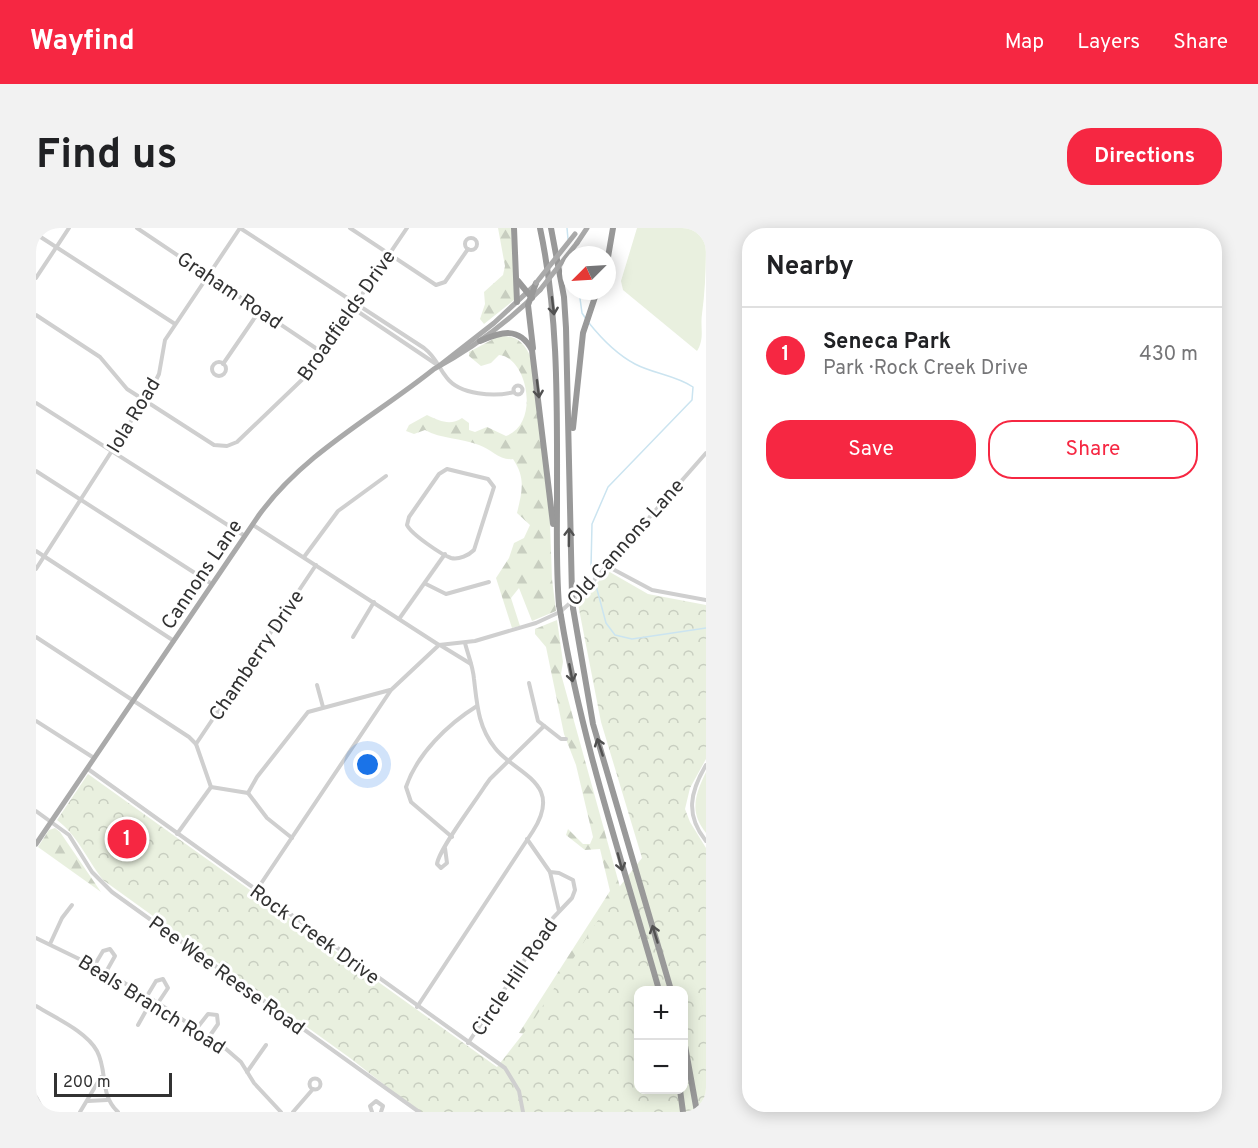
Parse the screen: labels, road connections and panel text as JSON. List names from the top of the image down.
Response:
{
  "streets": {
    "main road": ["Cannons Lane"],
    "street": [
      "Graham Road",
      "Broadfields Drive",
      "Iola Road",
      "Old Cannons Lane",
      "Chamberry Drive",
      "Rock Creek Drive",
      "Pee Wee Reese Road",
      "Circle Hill Road",
      "Beals Branch Road"
    ]
  },
  "crossings": [
    ["Graham Road", "Broadfields Drive"],
    ["Graham Road", "Iola Road"],
    ["Broadfields Drive", "Iola Road"],
    ["Cannons Lane", "Rock Creek Drive"],
    ["Cannons Lane", "Pee Wee Reese Road"],
    ["Rock Creek Drive", "Circle Hill Road"]
  ],
  "scale_bar": "200 m",
  "north": "bottom left",
  "page": {
    "header": "Wayfind",
    "nav": ["Map", "Layers", "Share"],
    "buttons": [
      "Directions",
      ["Save", "Share"]
    ],
    "title": "Find us",
    "heading": "Nearby",
    "list": [
      {
        "mark": "1",
        "name": "Seneca Park",
        "note": "Park · Rock Creek Drive",
        "value": "430 m"
      }
    ],
    "pins": "1",
    "map_buttons": ["+", "−"],
    "scale": "200 m"
  }
}
